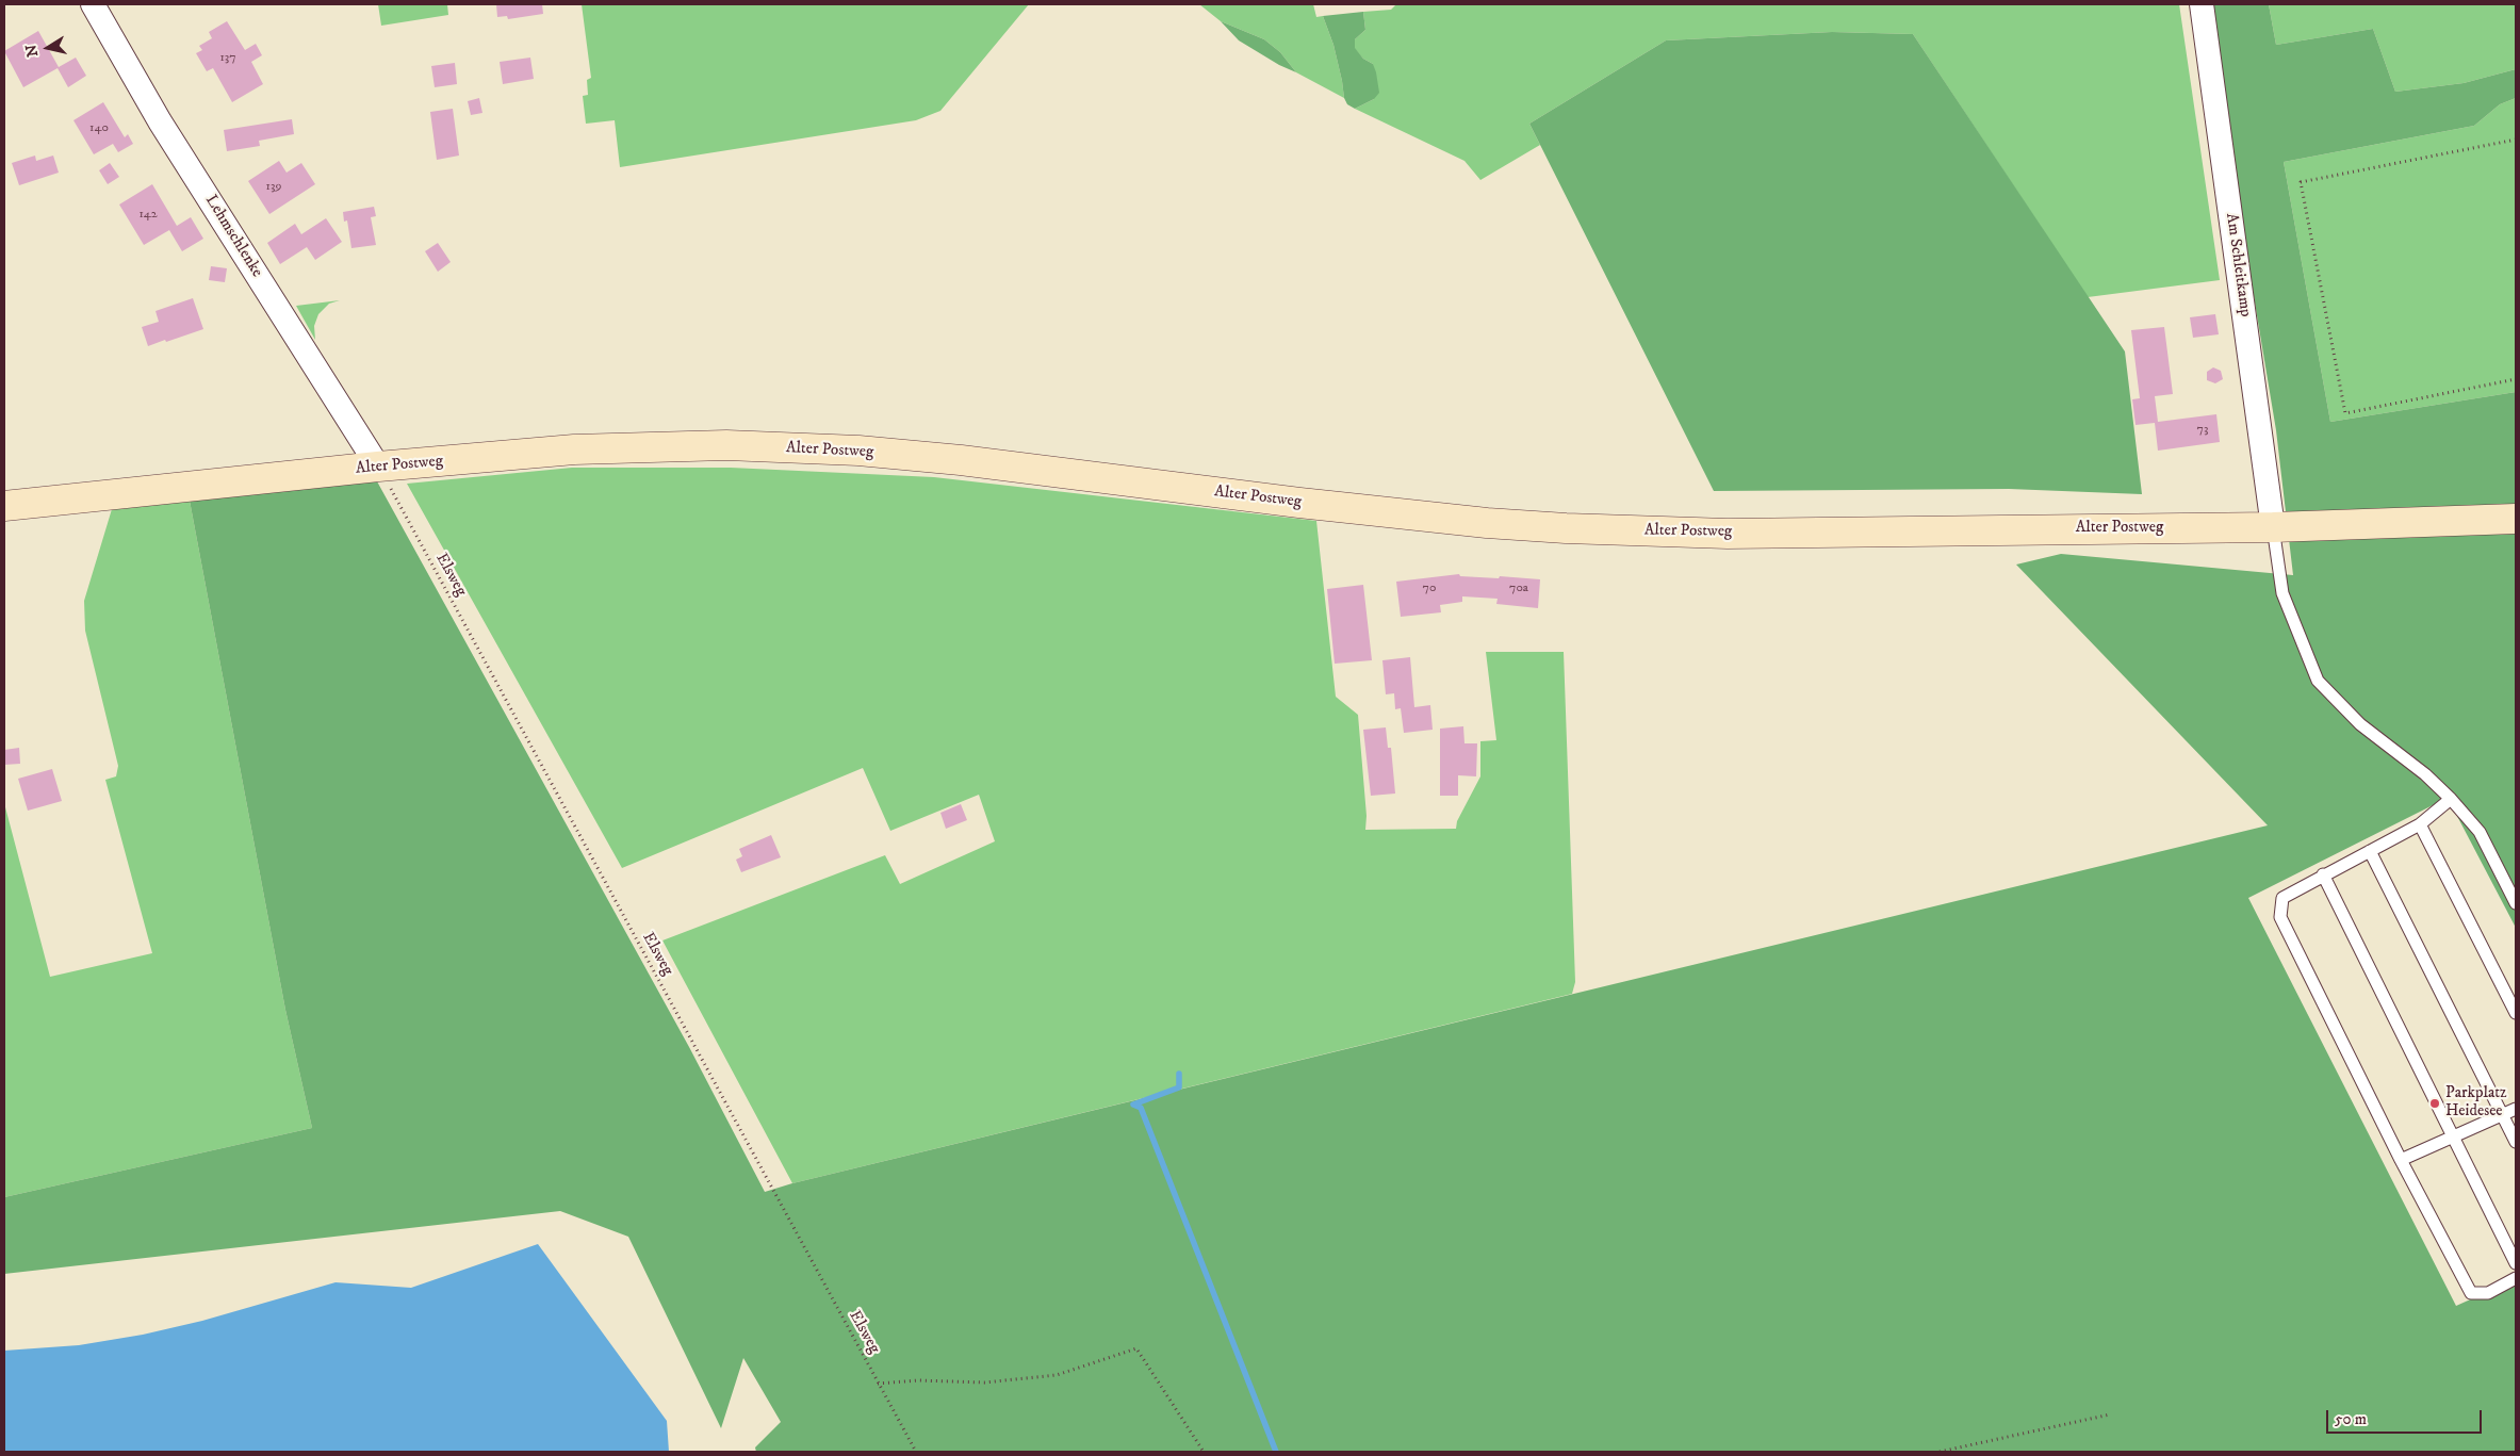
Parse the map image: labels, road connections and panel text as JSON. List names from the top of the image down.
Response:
{
  "streets": {
    "main road": ["Alter Postweg"],
    "street": ["Lehmschlenke", "Am Schleitkamp"],
    "path": ["Elsweg"]
  },
  "crossings": [
    ["Lehmschlenke", "Alter Postweg"],
    ["Lehmschlenke", "Elsweg"],
    ["Am Schleitkamp", "Alter Postweg"],
    ["Alter Postweg", "Elsweg"]
  ],
  "places": ["Parkplatz Heidesee"],
  "house_numbers": [
    "137",
    "140",
    "139",
    "142",
    "73",
    "70",
    "70a"
  ],
  "scale_bar": "50 m",
  "north": "left"
}
